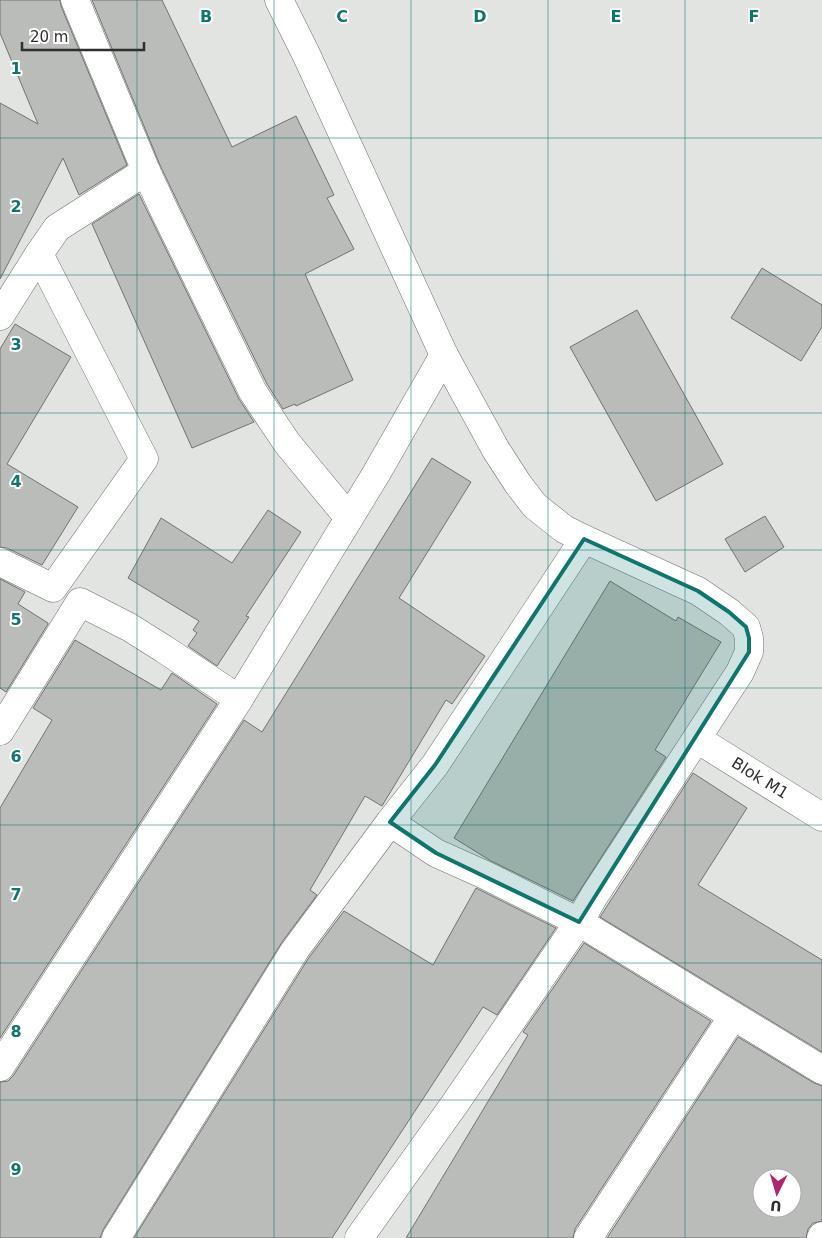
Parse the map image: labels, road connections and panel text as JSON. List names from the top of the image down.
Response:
{
  "streets": {
    "street": ["Blok M1"]
  },
  "scale_bar": "20 m",
  "north": "bottom",
  "grid": {
    "columns": [
      "B",
      "C",
      "D",
      "E",
      "F"
    ],
    "rows": [
      "1",
      "2",
      "3",
      "4",
      "5",
      "6",
      "7",
      "8",
      "9"
    ]
  }
}
